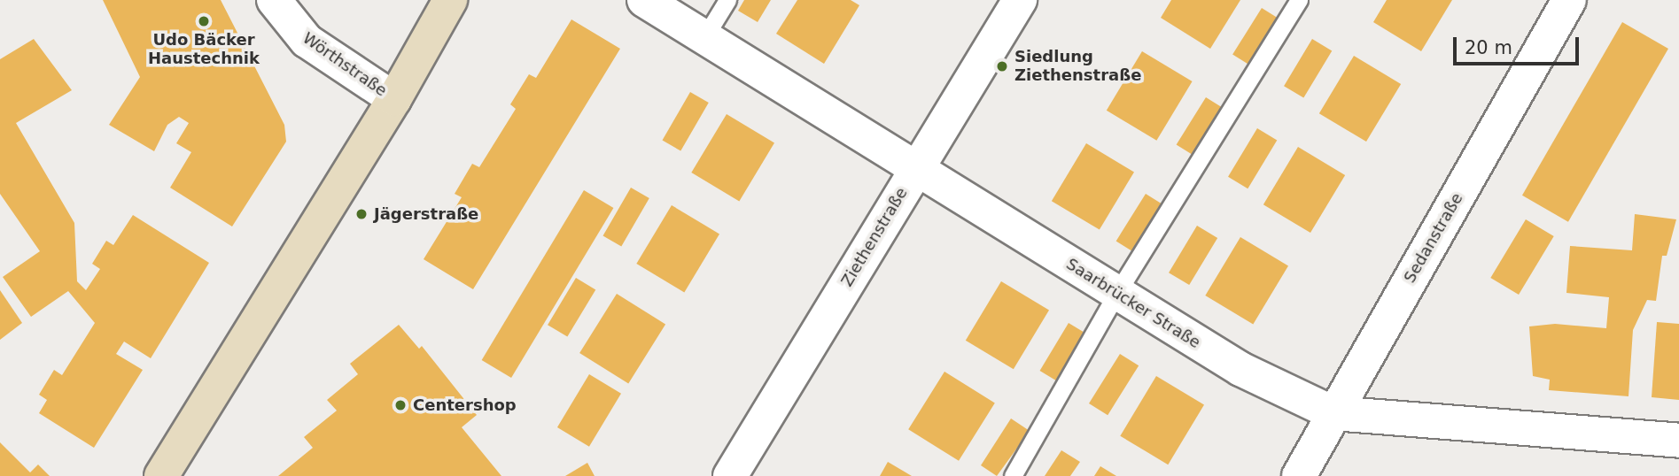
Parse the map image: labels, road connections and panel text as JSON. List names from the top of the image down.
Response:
{
  "streets": {
    "street": [
      "Wörthstraße",
      "Ziethenstraße",
      "Sedanstraße",
      "Saarbrücker Straße"
    ]
  },
  "crossings": [
    ["Ziethenstraße", "Saarbrücker Straße"],
    ["Sedanstraße", "Saarbrücker Straße"]
  ],
  "places": [
    "Udo Bäcker Haustechnik",
    "Siedlung Ziethenstraße",
    "Jägerstraße",
    "Centershop"
  ],
  "scale_bar": "20 m"
}
